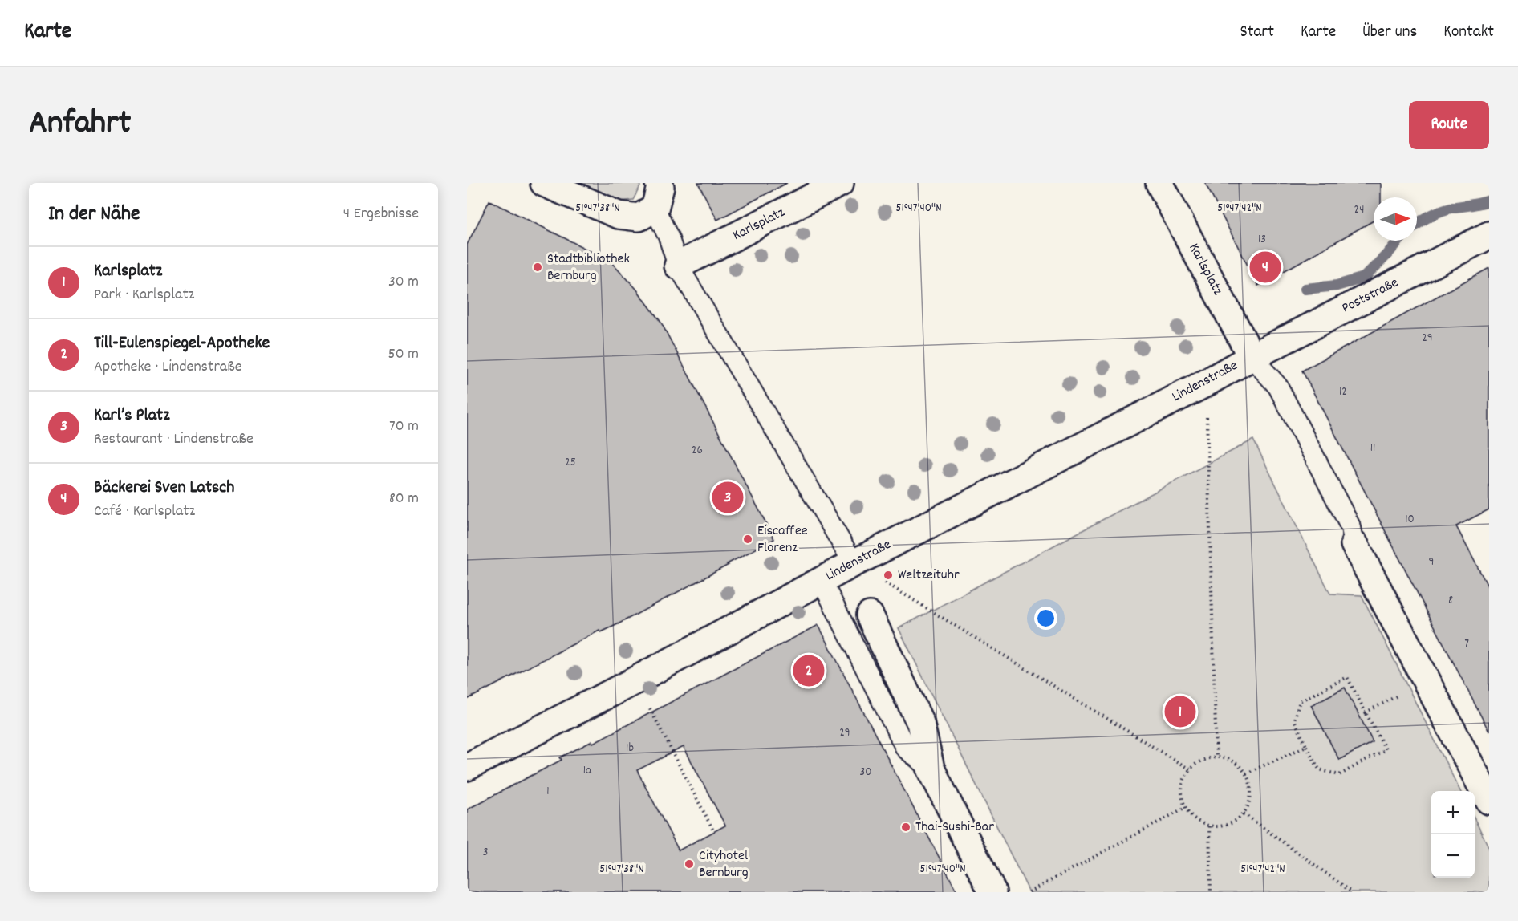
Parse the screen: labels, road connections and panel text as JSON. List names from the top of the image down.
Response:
{
  "streets": {
    "street": ["Karlsplatz", "Poststraße", "Lindenstraße"]
  },
  "crossings": [
    ["Karlsplatz", "Poststraße"],
    ["Karlsplatz", "Lindenstraße"],
    ["Poststraße", "Lindenstraße"]
  ],
  "places": [
    "Stadtbibliothek Bernburg",
    "Eiscaffee Florenz",
    "Weltzeituhr",
    "Thai-Sushi-Bar",
    "Cityhotel Bernburg"
  ],
  "house_numbers": [
    "24",
    "13",
    "29",
    "12",
    "11",
    "26",
    "25",
    "10",
    "9",
    "8",
    "7",
    "29",
    "1b",
    "1a",
    "30",
    "1",
    "3"
  ],
  "north": "right",
  "page": {
    "header": "Karte",
    "nav": [
      "Start",
      "Karte",
      "Über uns",
      "Kontakt"
    ],
    "title": "Anfahrt",
    "buttons": "Route",
    "heading": ["In der Nähe", "4 Ergebnisse"],
    "list": [
      {
        "mark": "1",
        "name": "Karlsplatz",
        "note": "Park · Karlsplatz",
        "value": "30 m"
      },
      {
        "mark": "2",
        "name": "Till-Eulenspiegel-Apotheke",
        "note": "Apotheke · Lindenstraße",
        "value": "50 m"
      },
      {
        "mark": "3",
        "name": "Karl’s Platz",
        "note": "Restaurant · Lindenstraße",
        "value": "70 m"
      },
      {
        "mark": "4",
        "name": "Bäckerei Sven Latsch",
        "note": "Café · Karlsplatz",
        "value": "80 m"
      }
    ],
    "pins": [
      "4",
      "3",
      "2",
      "1"
    ],
    "map_buttons": ["+", "−"]
  },
  "coordinates": ["51°47'38\"N", "51°47'40\"N", "51°47'42\"N"]
}
